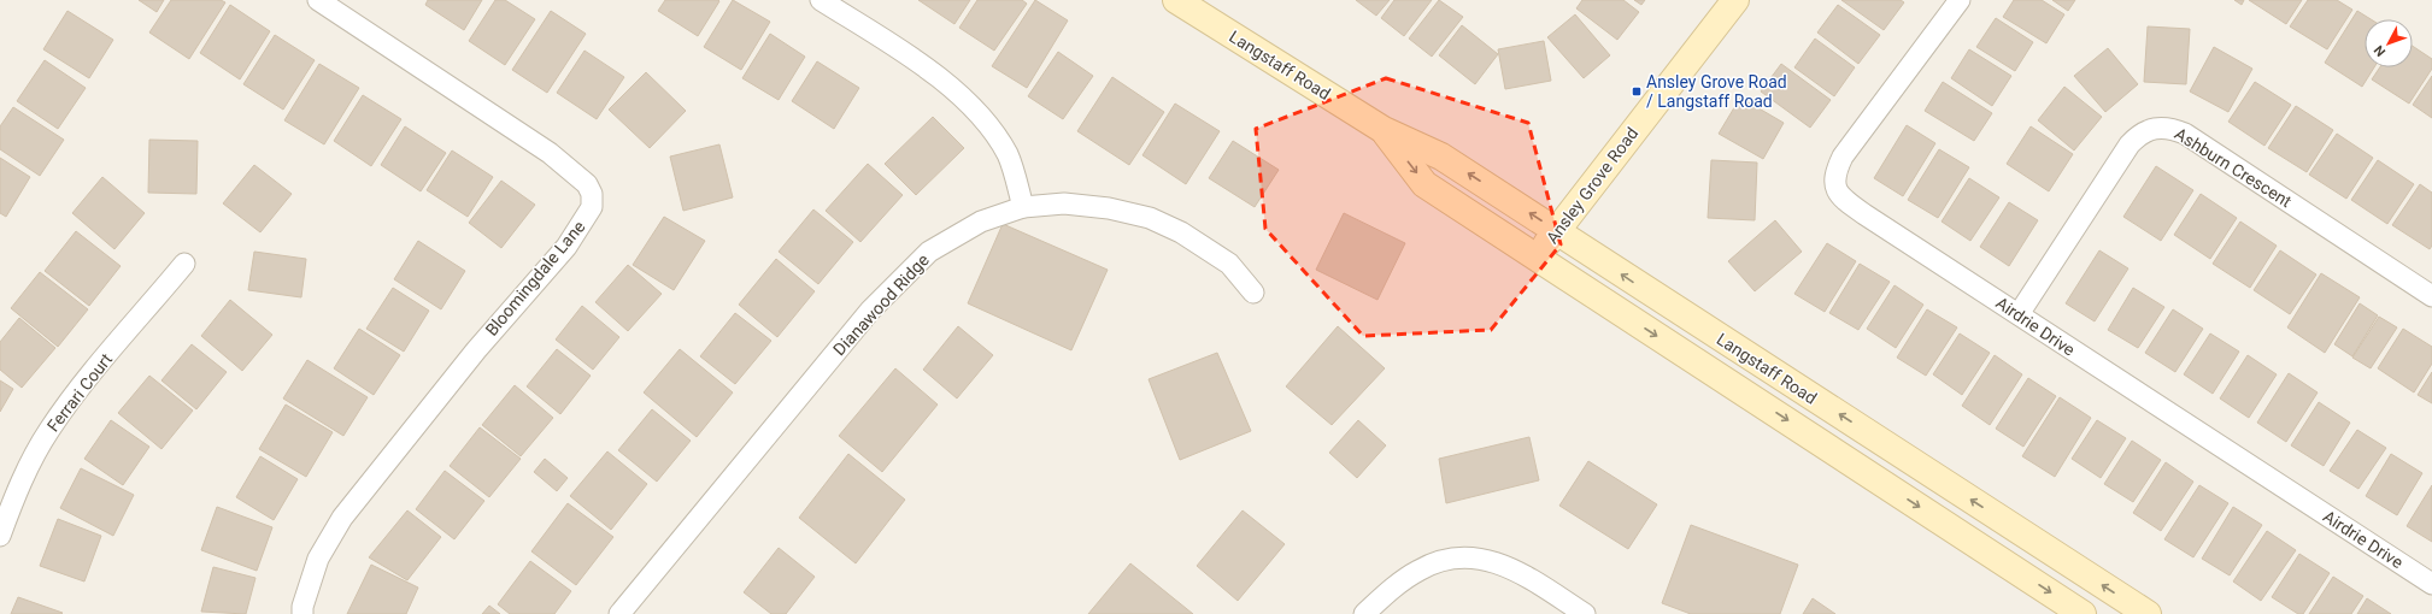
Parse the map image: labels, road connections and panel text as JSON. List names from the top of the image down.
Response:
{
  "streets": {
    "main road": ["Langstaff Road", "Ansley Grove Road"],
    "street": [
      "Ashburn Crescent",
      "Bloomingdale Lane",
      "Dianawood Ridge",
      "Airdrie Drive",
      "Ferrari Court"
    ]
  },
  "crossings": [
    ["Langstaff Road", "Ansley Grove Road"],
    ["Ashburn Crescent", "Airdrie Drive"]
  ],
  "places": {
    "transit": ["Ansley Grove Road / Langstaff Road"]
  },
  "north": "bottom left"
}
